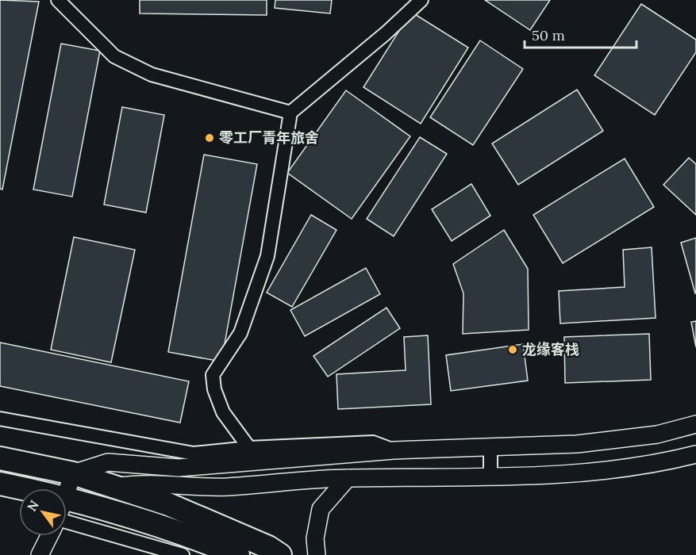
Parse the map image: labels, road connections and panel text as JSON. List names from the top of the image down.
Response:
{
  "places": ["零工厂青年旅舍", "龙缘客栈"],
  "scale_bar": "50 m",
  "north": "top left"
}
